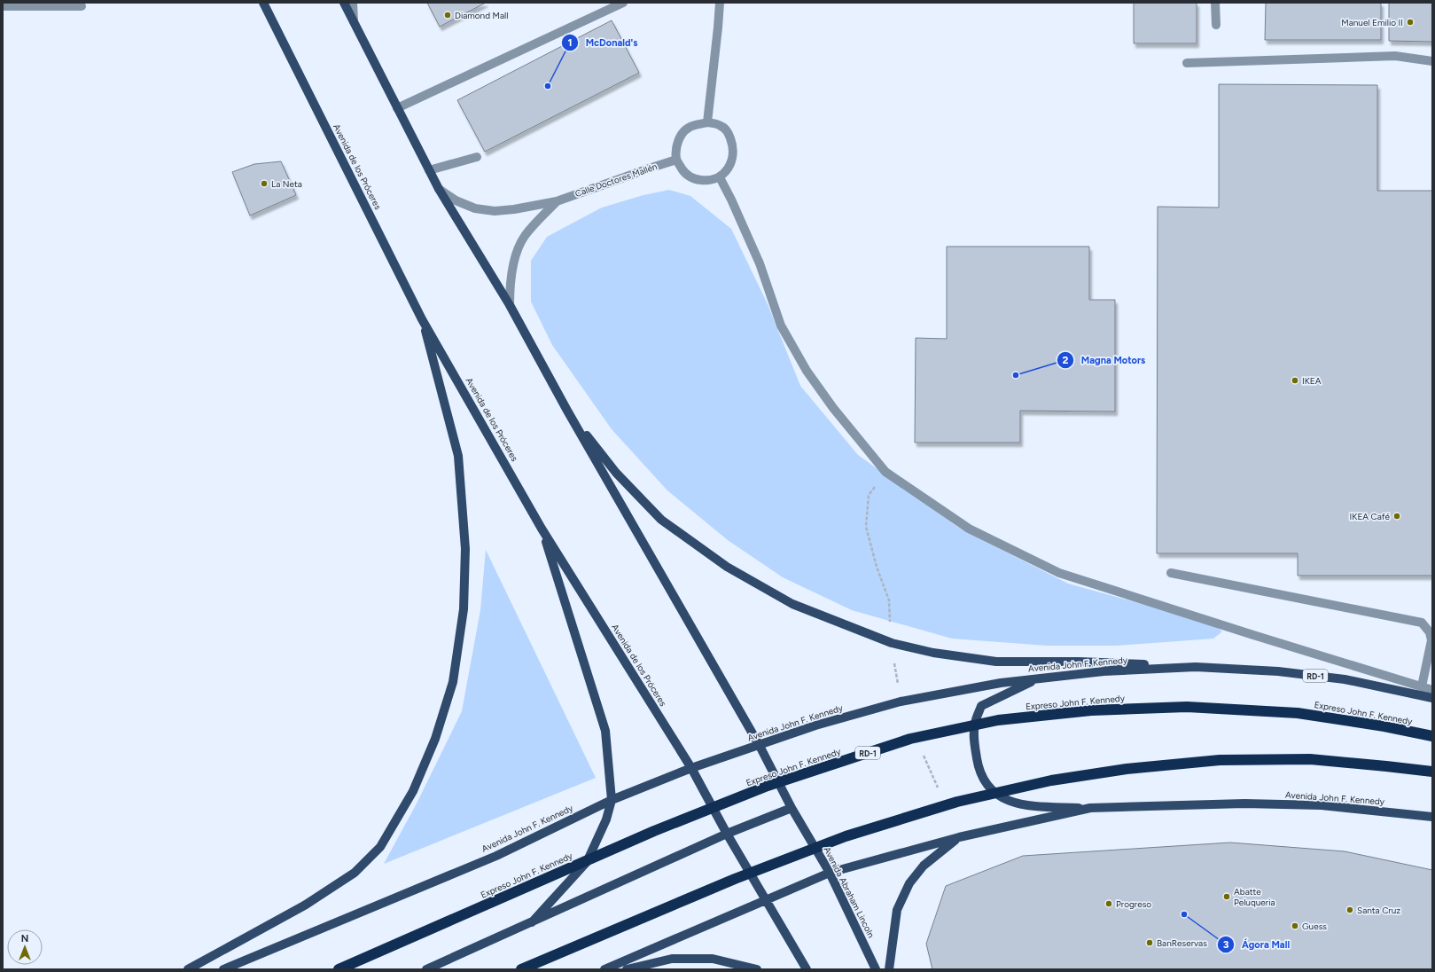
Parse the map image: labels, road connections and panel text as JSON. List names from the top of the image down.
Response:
{
  "streets": {
    "highway": ["RD-1", "Expreso John F. Kennedy"],
    "main road": ["Avenida de los Próceres", "Avenida John F. Kennedy", "Avenida Abraham Lincoln"],
    "street": ["Calle Doctores Mallén"]
  },
  "crossings": [
    ["Avenida de los Próceres", "Avenida John F. Kennedy"],
    ["Avenida John F. Kennedy", "Avenida Abraham Lincoln"]
  ],
  "places": [
    "Diamond Mall",
    "Manuel Emilio II",
    "McDonald's",
    "La Neta",
    "Magna Motors",
    "IKEA",
    "IKEA Café",
    "Abatte Peluqueria",
    "Progreso",
    "Santa Cruz",
    "Ágora Mall",
    "Guess",
    "BanReservas"
  ],
  "north": "top"
}
